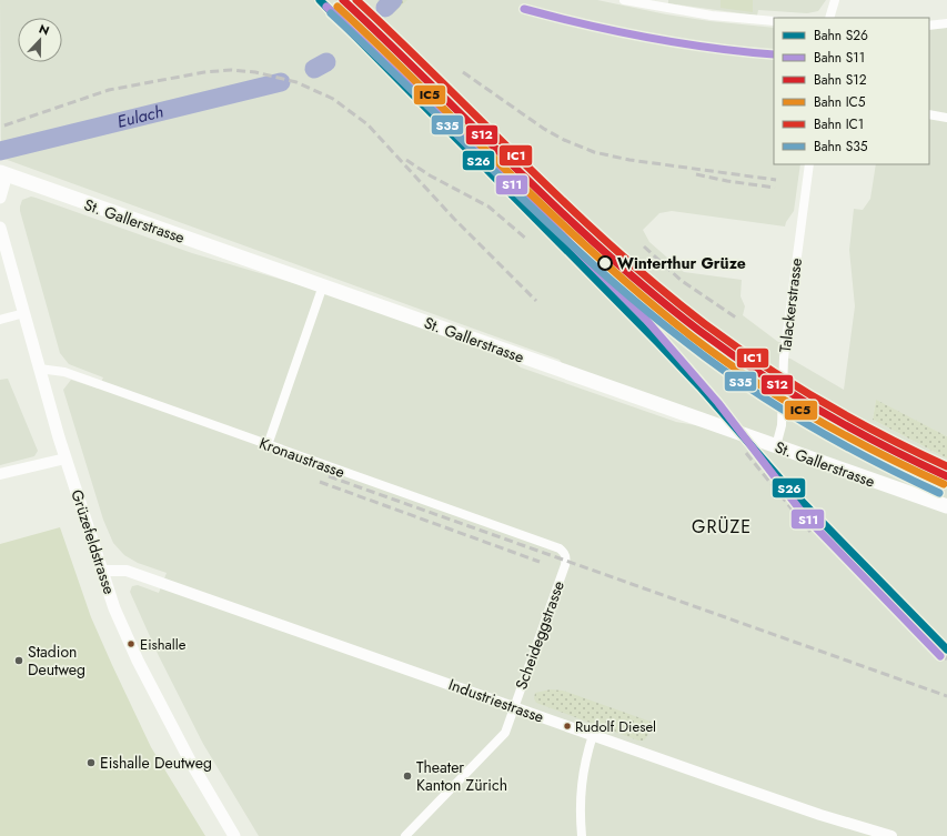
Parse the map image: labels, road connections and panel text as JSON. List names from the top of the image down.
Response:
{
  "streets": {
    "main road": ["St. Gallerstrasse", "Grüzefeldstrasse"],
    "street": [
      "Talackerstrasse",
      "Kronaustrasse",
      "Scheideggstrasse",
      "Industriestrasse"
    ]
  },
  "crossings": [
    ["St. Gallerstrasse", "Talackerstrasse"],
    ["Kronaustrasse", "Grüzefeldstrasse"],
    ["Kronaustrasse", "Scheideggstrasse"],
    ["Grüzefeldstrasse", "Industriestrasse"],
    ["Scheideggstrasse", "Industriestrasse"]
  ],
  "districts": ["GRÜZE"],
  "water": ["Eulach"],
  "places": [
    "Winterthur Grüze",
    "Eishalle",
    "Stadion Deutweg",
    "Rudolf Diesel",
    "Eishalle Deutweg",
    "Theater Kanton Zürich"
  ],
  "lines": [
    "rail line S26",
    "rail line S12",
    "rail line IC1",
    "rail line S11",
    "rail line IC5",
    "rail line S35"
  ],
  "legend": [
    "Bahn S26",
    "Bahn S11",
    "Bahn S12",
    "Bahn IC5",
    "Bahn IC1",
    "Bahn S35"
  ],
  "north": "top"
}
